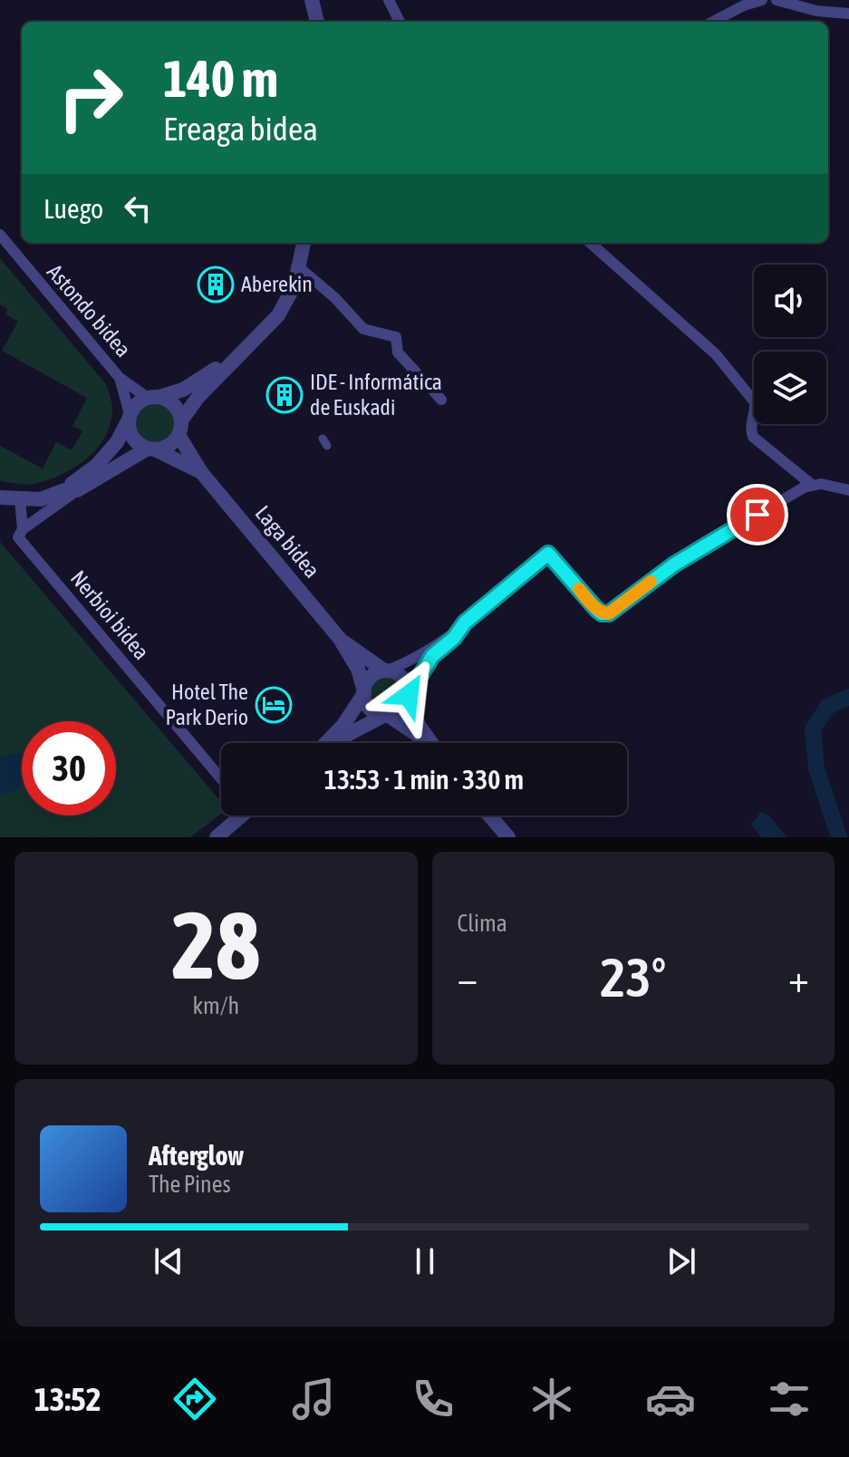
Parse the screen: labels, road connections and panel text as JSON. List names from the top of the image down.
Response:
{
  "streets": {
    "street": ["Astondo bidea", "Laga bidea", "Nerbioi bidea"]
  },
  "crossings": [
    ["Astondo bidea", "Laga bidea"]
  ],
  "places": {
    "building": ["Aberekin", "IDE - Informática de Euskadi"],
    "hotel": ["Hotel The Park Derio"]
  },
  "page": {
    "turn": ["140 m", "Ereaga bidea"],
    "then": "Luego",
    "limit": "30",
    "trip": "13:53 · 1 min · 330 m",
    "tile": [
      ["28", "km/h"],
      "Clima"
    ],
    "heat": ["−", "23°", "+"],
    "song": ["Afterglow", "The Pines"],
    "tabs": "13:52"
  }
}
